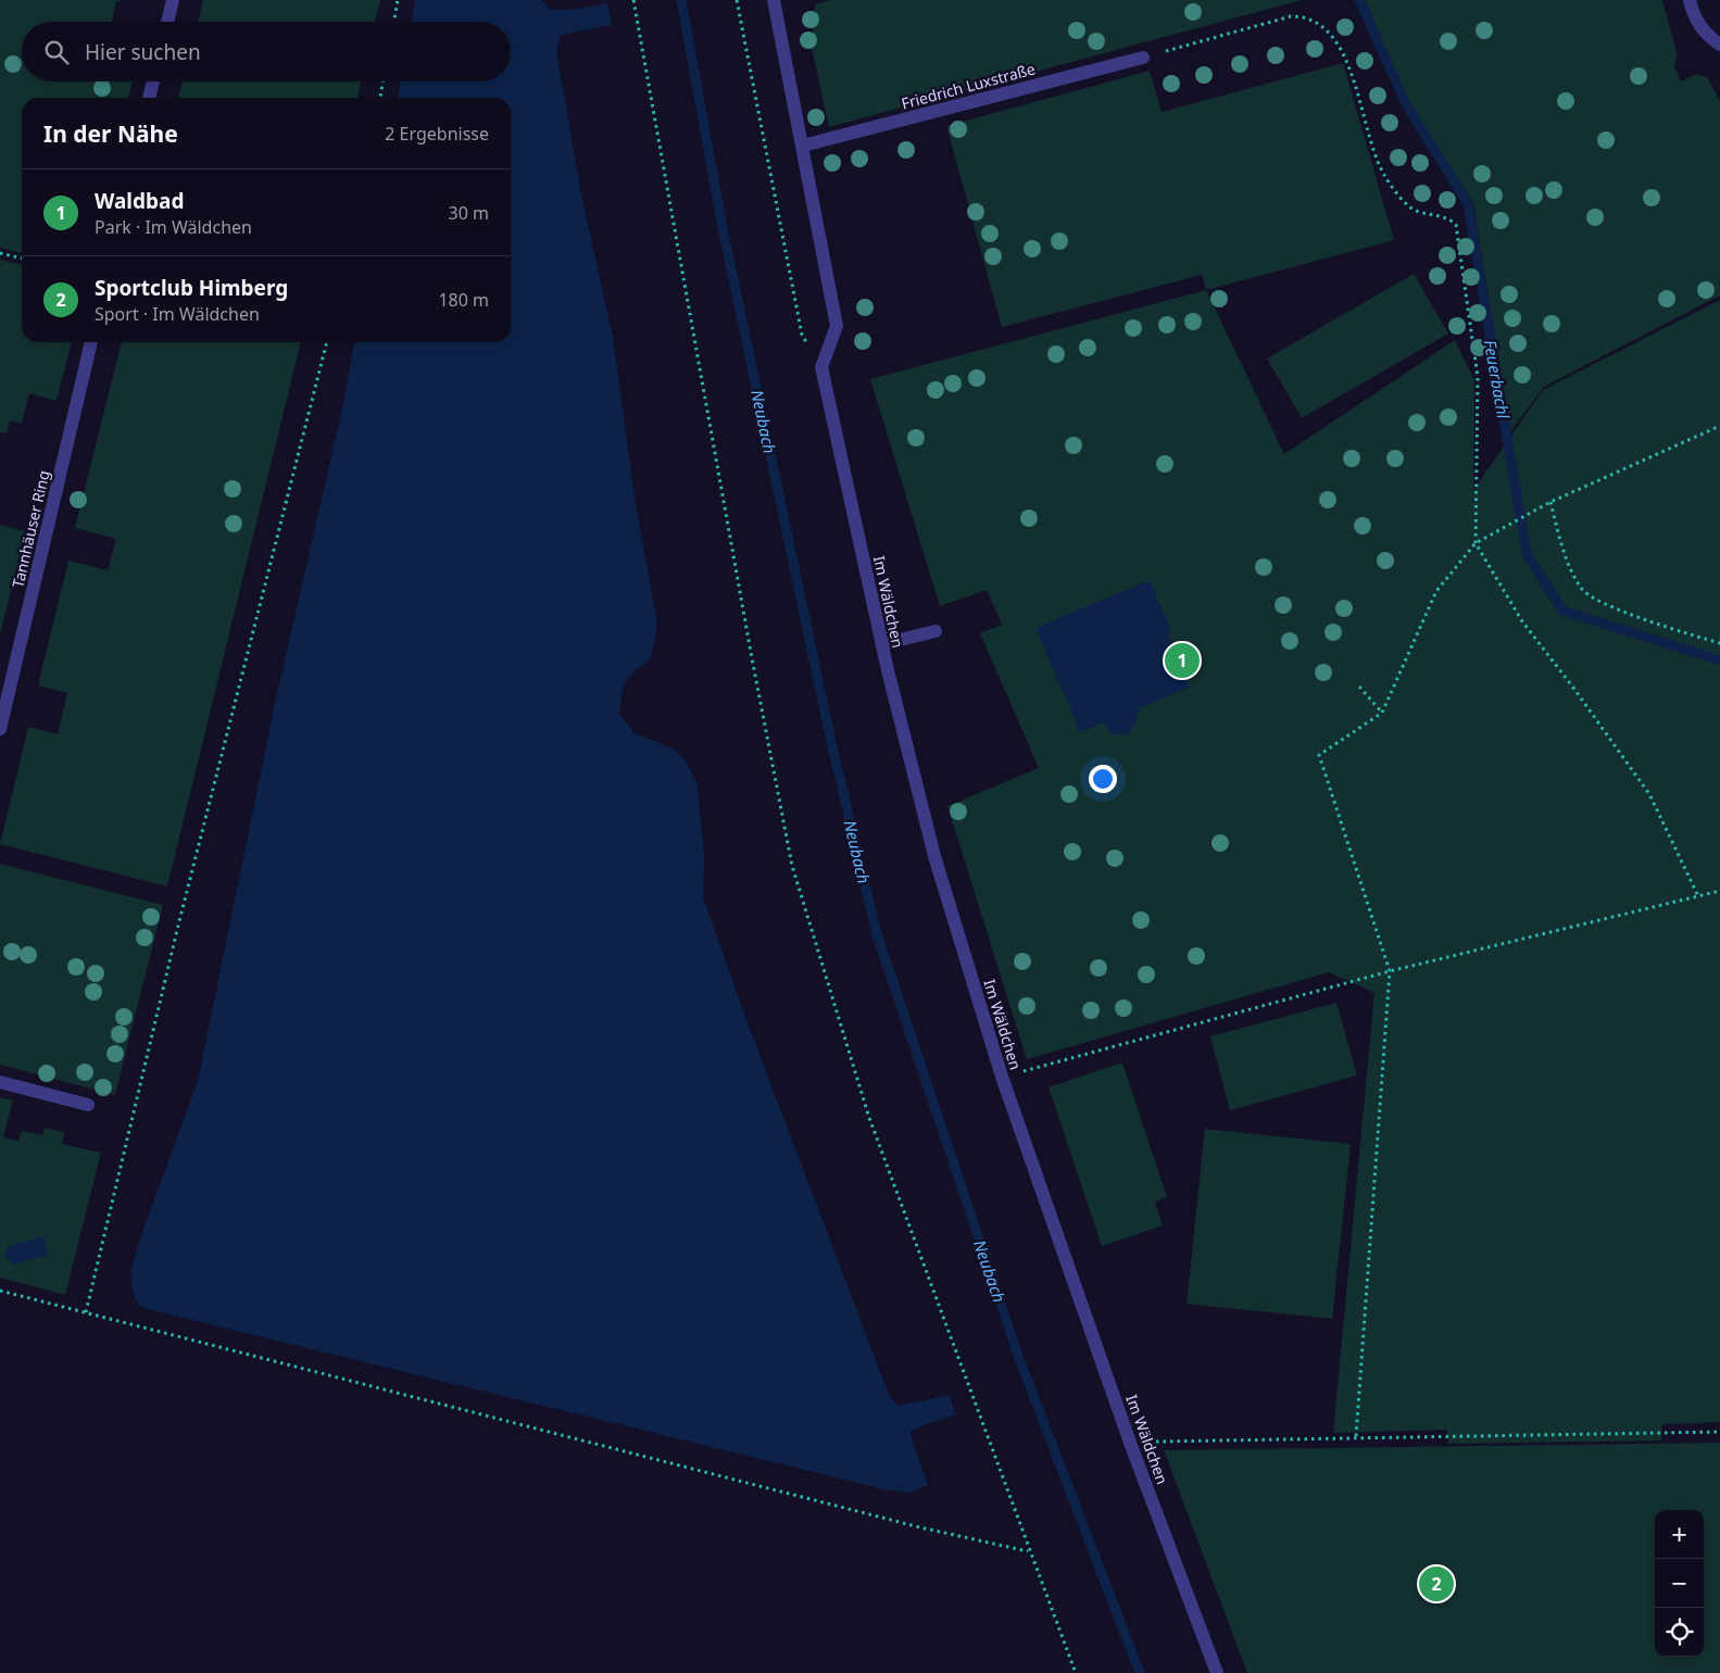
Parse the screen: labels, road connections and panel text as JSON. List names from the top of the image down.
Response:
{
  "streets": {
    "street": ["Friedrich Luxstraße", "Tannhäuser Ring", "Im Wäldchen"]
  },
  "water": ["Feuerbachl", "Neubach"],
  "page": {
    "search": "Hier suchen",
    "heading": ["In der Nähe", "2 Ergebnisse"],
    "list": [
      {
        "mark": "1",
        "name": "Waldbad",
        "note": "Park · Im Wäldchen",
        "value": "30 m"
      },
      {
        "mark": "2",
        "name": "Sportclub Himberg",
        "note": "Sport · Im Wäldchen",
        "value": "180 m"
      }
    ],
    "pins": ["1", "2"],
    "map_buttons": ["+", "−"]
  }
}
